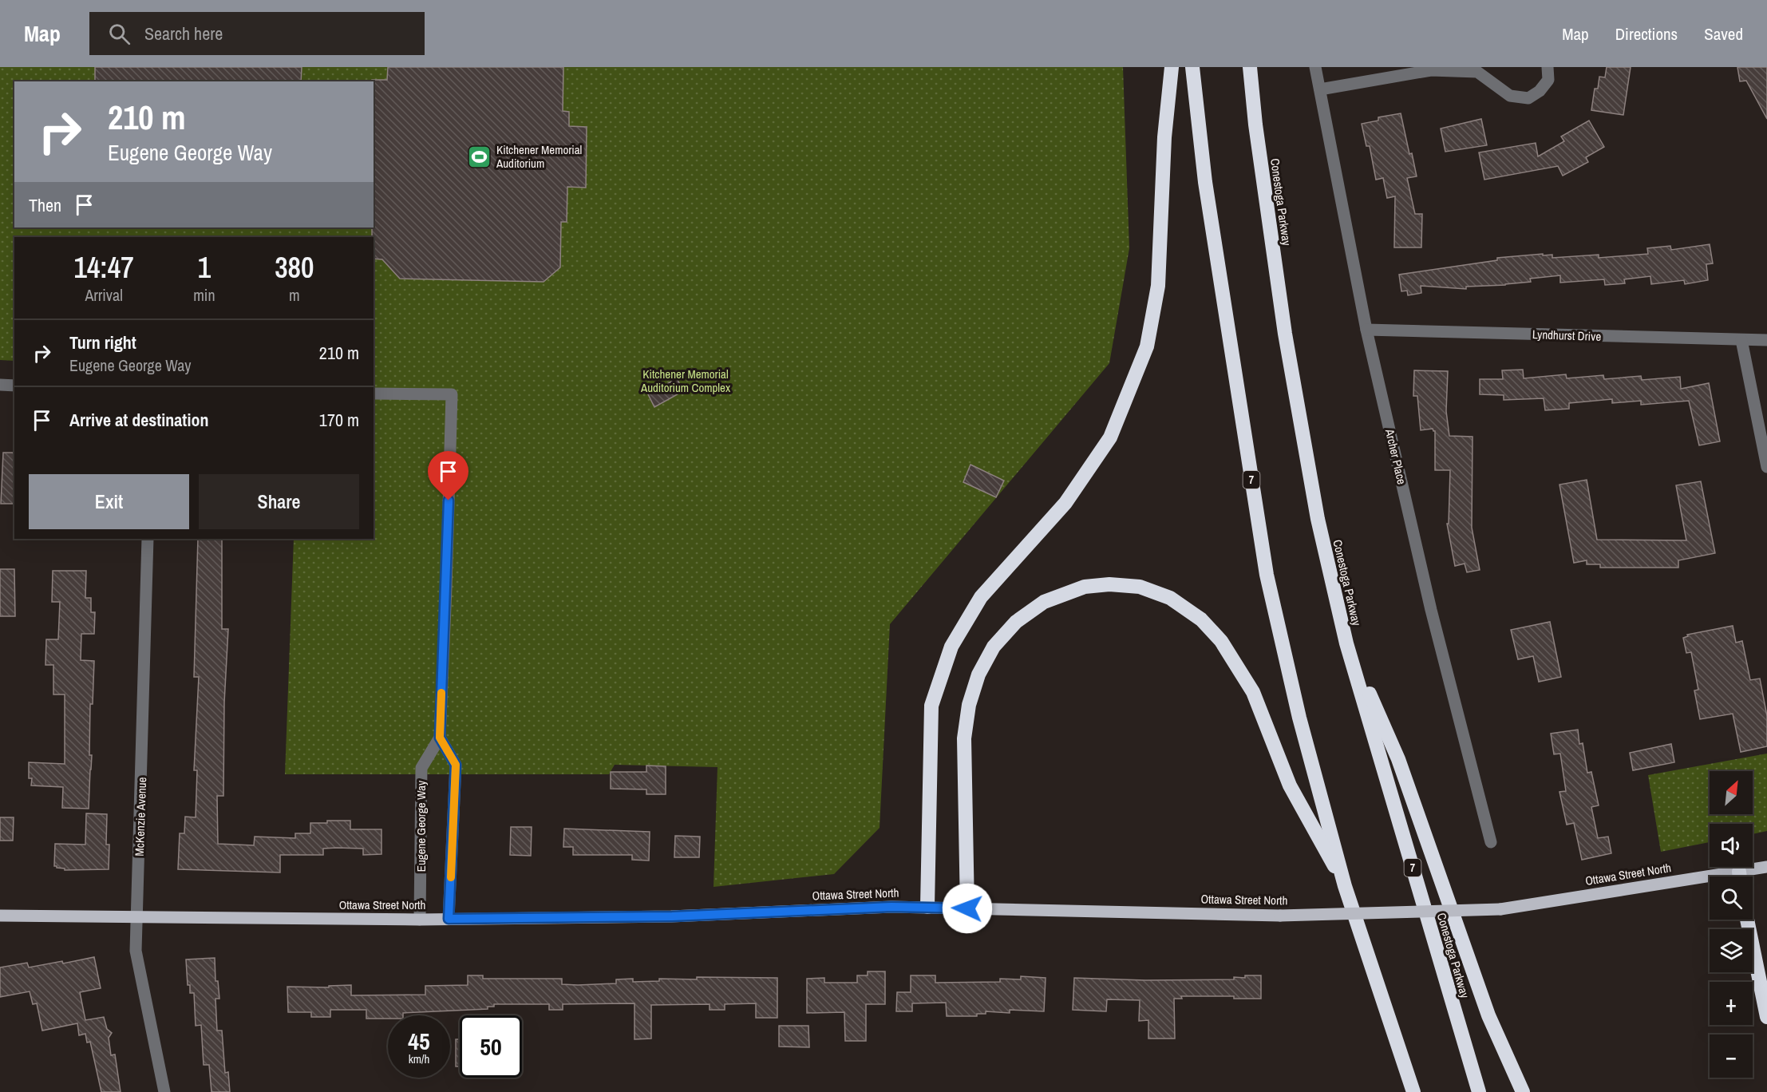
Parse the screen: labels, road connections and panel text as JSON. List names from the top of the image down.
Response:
{
  "streets": {
    "highway": ["Conestoga Parkway", "7"],
    "main road": ["Ottawa Street North"],
    "street": [
      "Lyndhurst Drive",
      "Archer Place",
      "McKenzie Avenue",
      "Eugene George Way"
    ]
  },
  "crossings": [
    ["Lyndhurst Drive", "Archer Place"],
    ["McKenzie Avenue", "Ottawa Street North"],
    ["Eugene George Way", "Ottawa Street North"]
  ],
  "parks": ["Kitchener Memorial Auditorium Complex"],
  "places": {
    "sports": ["Kitchener Memorial Auditorium"]
  },
  "north": "top right",
  "page": {
    "header": "Map",
    "search": "Search here",
    "nav": ["Map", "Directions", "Saved"],
    "turn": ["210 m", "Eugene George Way"],
    "then": "Then",
    "eta": [
      "14:47",
      "Arrival",
      "1",
      "min",
      "380",
      "m"
    ],
    "list": [
      {
        "name": "Turn right",
        "note": "Eugene George Way",
        "value": "210 m"
      },
      {
        "name": "Arrive at destination",
        "value": "170 m"
      }
    ],
    "buttons": ["Exit", "Share"],
    "map_buttons": ["+", "−"],
    "speed": "45 km/h",
    "limit": "50"
  }
}
